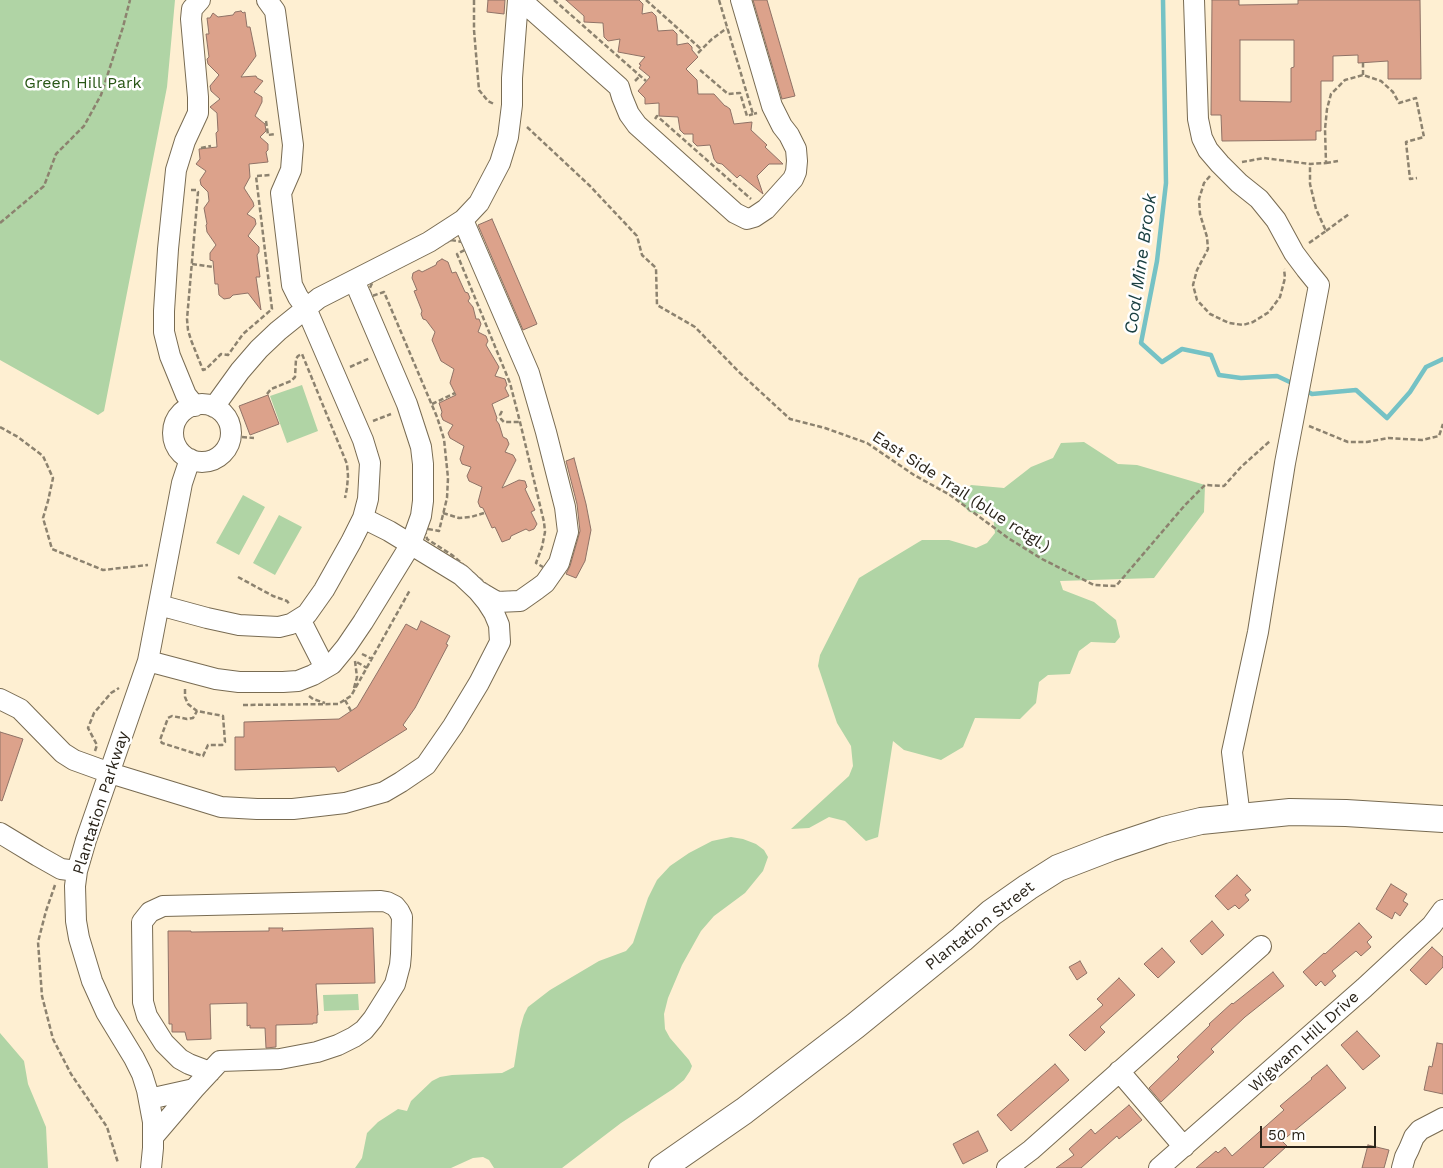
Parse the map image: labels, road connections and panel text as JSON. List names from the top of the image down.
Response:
{
  "streets": {
    "main road": ["Plantation Street"],
    "street": ["Plantation Parkway", "Wigwam Hill Drive"],
    "path": ["East Side Trail (blue rctgl.)"]
  },
  "water": ["Coal Mine Brook"],
  "parks": ["Green Hill Park"],
  "scale_bar": "50 m"
}
